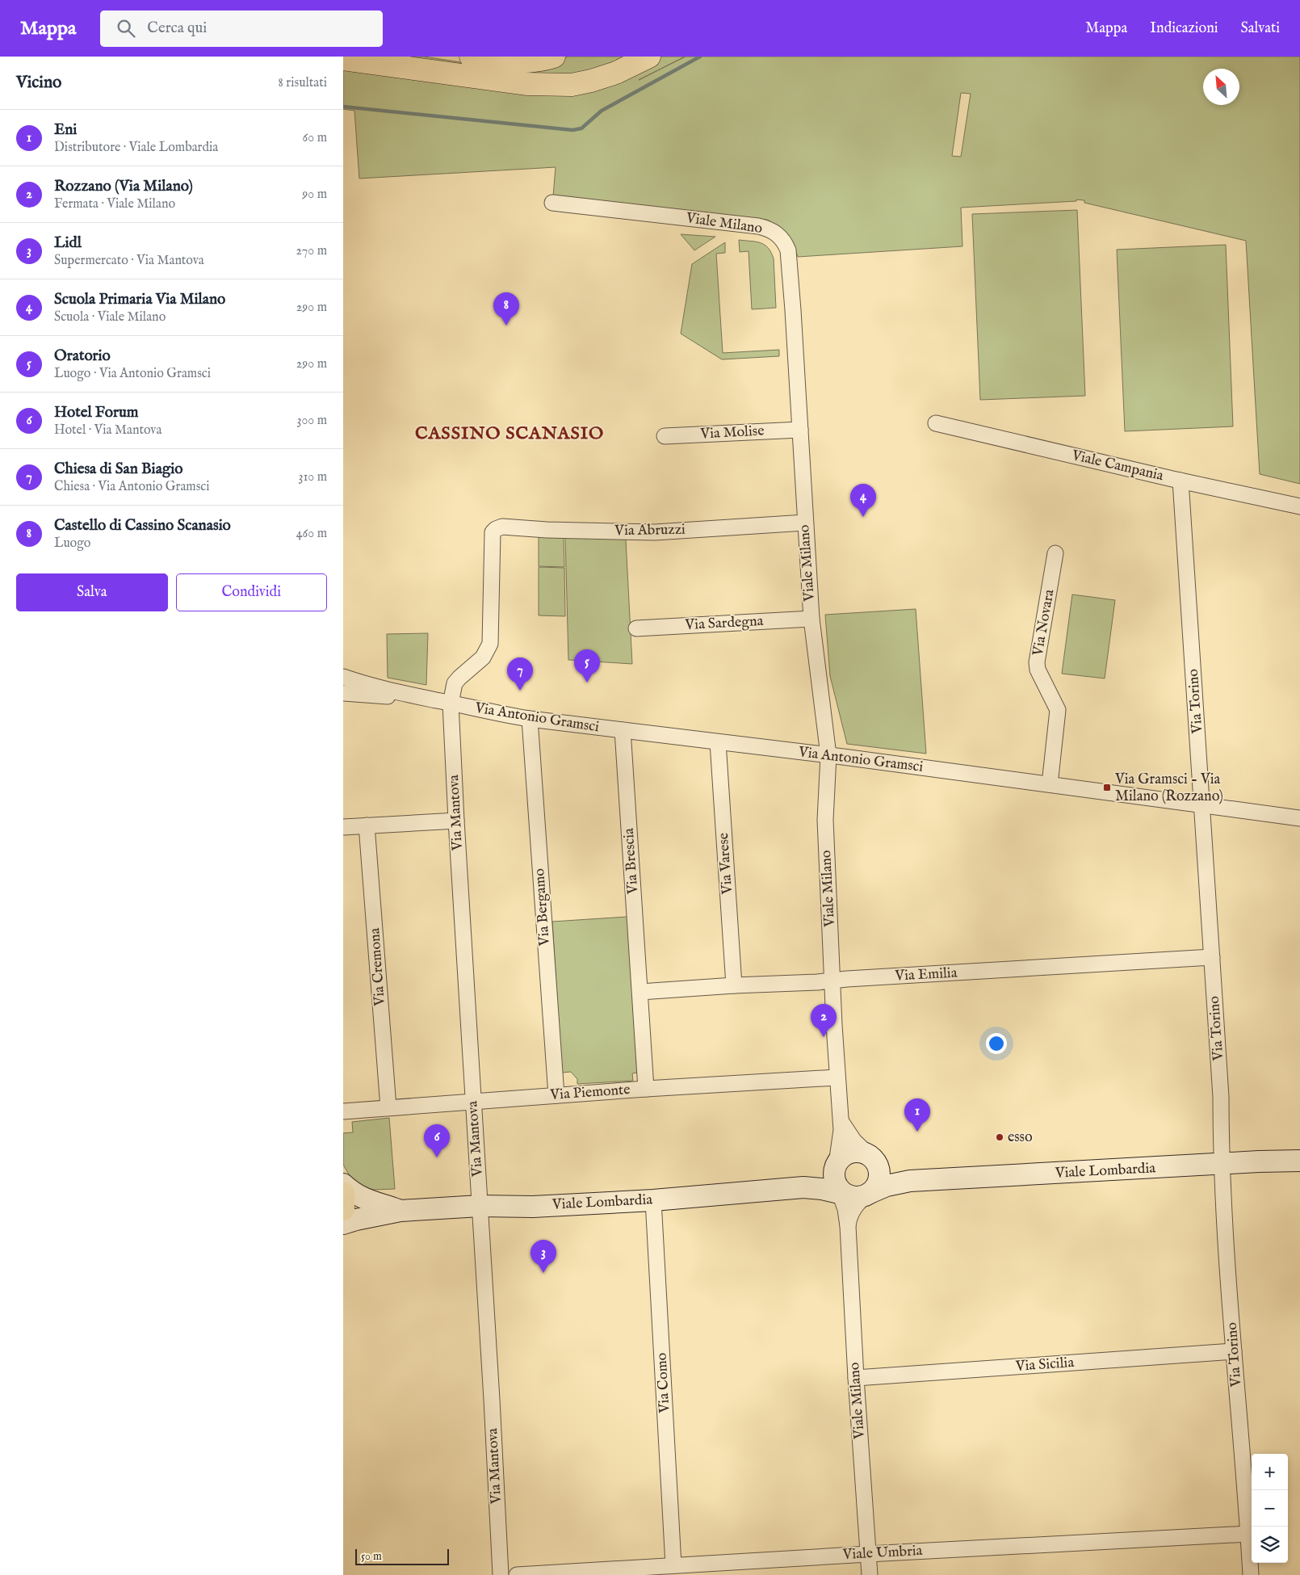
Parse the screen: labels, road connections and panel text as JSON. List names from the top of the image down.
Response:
{
  "streets": {
    "street": [
      "Viale Milano",
      "Via Molise",
      "Viale Campania",
      "Via Abruzzi",
      "Via Novara",
      "Via Sardegna",
      "Via Torino",
      "Via Antonio Gramsci",
      "Via Mantova",
      "Via Brescia",
      "Via Varese",
      "Via Bergamo",
      "Via Cremona",
      "Via Emilia",
      "Via Piemonte",
      "Viale Lombardia",
      "Via Sicilia",
      "Via Como",
      "Viale Umbria"
    ]
  },
  "crossings": [
    ["Viale Milano", "Via Molise"],
    ["Viale Milano", "Via Abruzzi"],
    ["Viale Milano", "Via Sardegna"],
    ["Viale Milano", "Via Antonio Gramsci"],
    ["Viale Milano", "Via Emilia"],
    ["Viale Milano", "Via Piemonte"],
    ["Viale Milano", "Viale Lombardia"],
    ["Viale Milano", "Via Sicilia"],
    ["Viale Milano", "Viale Umbria"],
    ["Viale Campania", "Via Torino"],
    ["Via Abruzzi", "Via Mantova"],
    ["Via Novara", "Via Antonio Gramsci"],
    ["Via Torino", "Via Antonio Gramsci"],
    ["Via Torino", "Via Emilia"],
    ["Via Torino", "Viale Lombardia"],
    ["Via Torino", "Via Sicilia"],
    ["Via Torino", "Viale Umbria"],
    ["Via Antonio Gramsci", "Via Mantova"],
    ["Via Antonio Gramsci", "Via Brescia"],
    ["Via Antonio Gramsci", "Via Varese"],
    ["Via Antonio Gramsci", "Via Bergamo"],
    ["Via Mantova", "Via Piemonte"],
    ["Via Mantova", "Viale Lombardia"],
    ["Via Brescia", "Via Emilia"],
    ["Via Brescia", "Via Piemonte"],
    ["Via Varese", "Via Emilia"],
    ["Via Bergamo", "Via Piemonte"],
    ["Via Cremona", "Via Piemonte"],
    ["Viale Lombardia", "Via Como"],
    ["Via Como", "Viale Umbria"]
  ],
  "districts": ["CASSINO SCANASIO"],
  "places": {
    "transit": ["Via Gramsci - Via Milano (Rozzano)"],
    "other": ["esso"]
  },
  "scale_bar": "50 m",
  "north": "top left",
  "page": {
    "header": "Mappa",
    "search": "Cerca qui",
    "nav": ["Mappa", "Indicazioni", "Salvati"],
    "heading": ["Vicino", "8 risultati"],
    "list": [
      {
        "mark": "1",
        "name": "Eni",
        "note": "Distributore · Viale Lombardia",
        "value": "60 m"
      },
      {
        "mark": "2",
        "name": "Rozzano (Via Milano)",
        "note": "Fermata · Viale Milano",
        "value": "90 m"
      },
      {
        "mark": "3",
        "name": "Lidl",
        "note": "Supermercato · Via Mantova",
        "value": "270 m"
      },
      {
        "mark": "4",
        "name": "Scuola Primaria Via Milano",
        "note": "Scuola · Viale Milano",
        "value": "290 m"
      },
      {
        "mark": "5",
        "name": "Oratorio",
        "note": "Luogo · Via Antonio Gramsci",
        "value": "290 m"
      },
      {
        "mark": "6",
        "name": "Hotel Forum",
        "note": "Hotel · Via Mantova",
        "value": "300 m"
      },
      {
        "mark": "7",
        "name": "Chiesa di San Biagio",
        "note": "Chiesa · Via Antonio Gramsci",
        "value": "310 m"
      },
      {
        "mark": "8",
        "name": "Castello di Cassino Scanasio",
        "note": "Luogo",
        "value": "460 m"
      }
    ],
    "pins": [
      "8",
      "4",
      "5",
      "7",
      "2",
      "1",
      "6",
      "3"
    ],
    "buttons": ["Salva", "Condividi"],
    "map_buttons": ["+", "−"],
    "scale": "50 m"
  }
}
